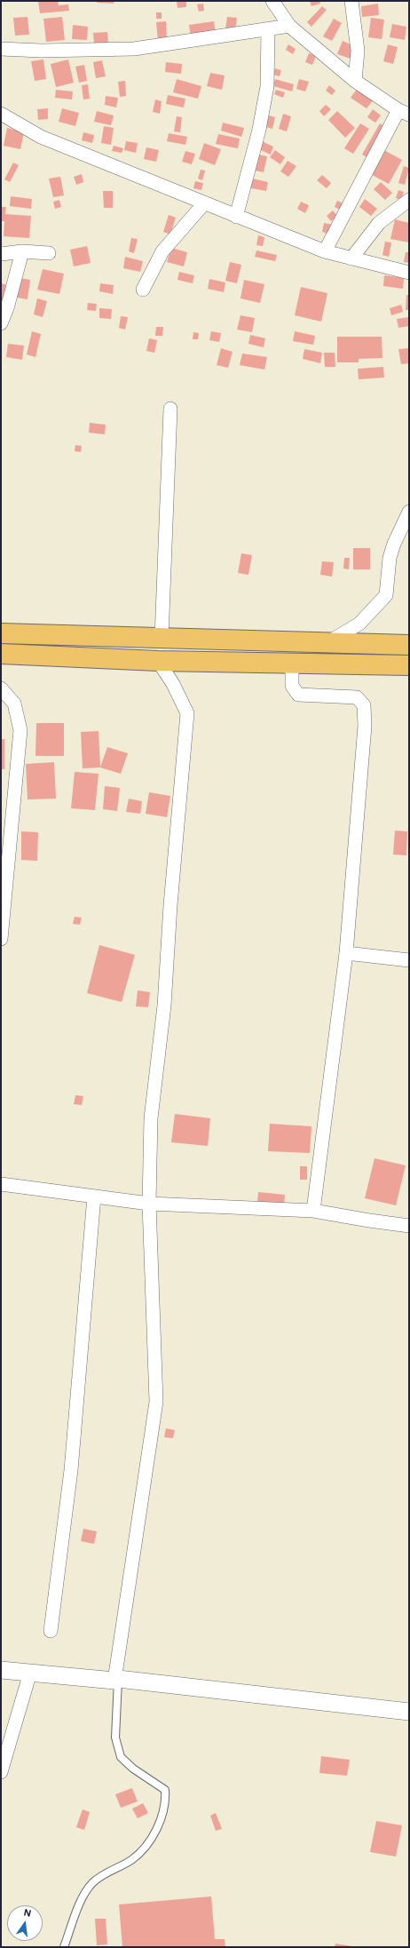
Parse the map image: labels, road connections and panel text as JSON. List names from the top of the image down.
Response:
{
  "north": "top"
}
